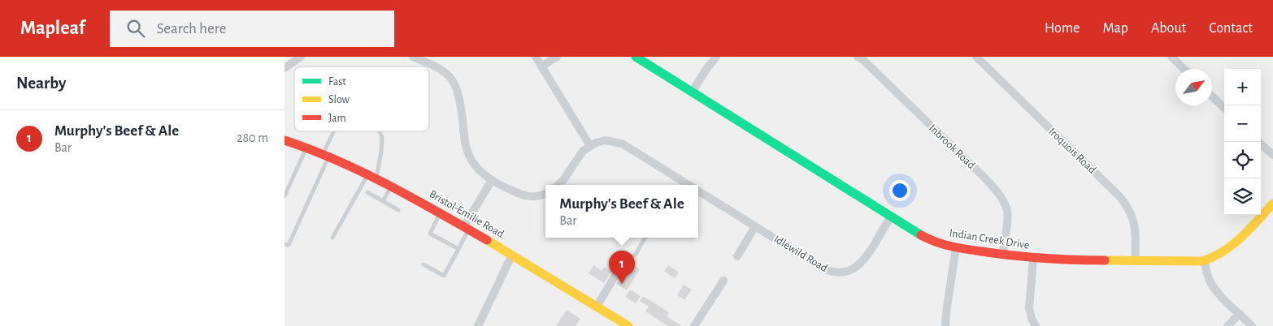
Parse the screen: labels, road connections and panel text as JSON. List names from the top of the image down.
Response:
{
  "streets": {
    "street": [
      "Inbrook Road",
      "Iroquois Road",
      "Bristol-Emilie Road",
      "Indian Creek Drive",
      "Idlewild Road"
    ]
  },
  "crossings": [
    ["Inbrook Road", "Indian Creek Drive"],
    ["Iroquois Road", "Indian Creek Drive"],
    ["Indian Creek Drive", "Idlewild Road"]
  ],
  "legend": ["Fast", "Slow", "Jam"],
  "north": "top right",
  "page": {
    "header": "Mapleaf",
    "search": "Search here",
    "nav": [
      "Home",
      "Map",
      "About",
      "Contact"
    ],
    "heading": "Nearby",
    "map_buttons": ["+", "−"],
    "list": [
      {
        "mark": "1",
        "name": "Murphy's Beef & Ale",
        "note": "Bar",
        "value": "280 m"
      }
    ],
    "popup": ["Murphy's Beef & Ale", "Bar"],
    "pins": "1"
  }
}
